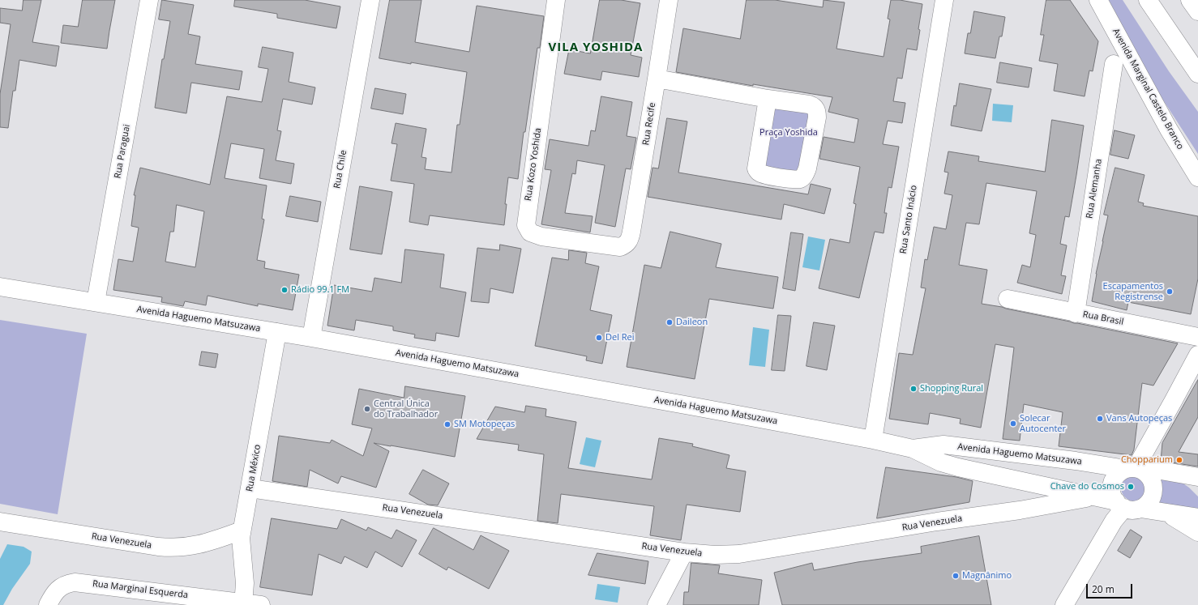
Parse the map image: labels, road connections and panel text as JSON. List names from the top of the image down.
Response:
{
  "streets": {
    "main road": [
      "Avenida Marginal Castelo Branco",
      "Rua Recife",
      "Rua Paraguai",
      "Rua Kozo Yoshida",
      "Rua Chile",
      "Rua Alemanha",
      "Rua Santo Inácio",
      "Rua Brasil",
      "Avenida Haguemo Matsuzawa",
      "Rua México",
      "Rua Venezuela",
      "Rua Marginal Esquerda"
    ]
  },
  "crossings": [
    ["Rua Recife", "Rua Kozo Yoshida"],
    ["Rua Paraguai", "Avenida Haguemo Matsuzawa"],
    ["Rua Chile", "Avenida Haguemo Matsuzawa"],
    ["Rua Alemanha", "Rua Brasil"],
    ["Rua Santo Inácio", "Avenida Haguemo Matsuzawa"],
    ["Avenida Haguemo Matsuzawa", "Rua México"],
    ["Avenida Haguemo Matsuzawa", "Rua Venezuela"],
    ["Rua México", "Rua Venezuela"],
    ["Rua México", "Rua Marginal Esquerda"]
  ],
  "districts": ["VILA YOSHIDA"],
  "parks": ["Praça Yoshida"],
  "places": [
    "Rádio 99.1 FM",
    "Escapamentos Registrense",
    "Daileon",
    "Del Rei",
    "Shopping Rural",
    "Central Única do Trabalhador",
    "Vans Autopeças",
    "Solecar Autocenter",
    "SM Motopeças",
    "Chopparium",
    "Chave do Cosmos",
    "Magnânimo"
  ],
  "scale_bar": "20 m"
}
